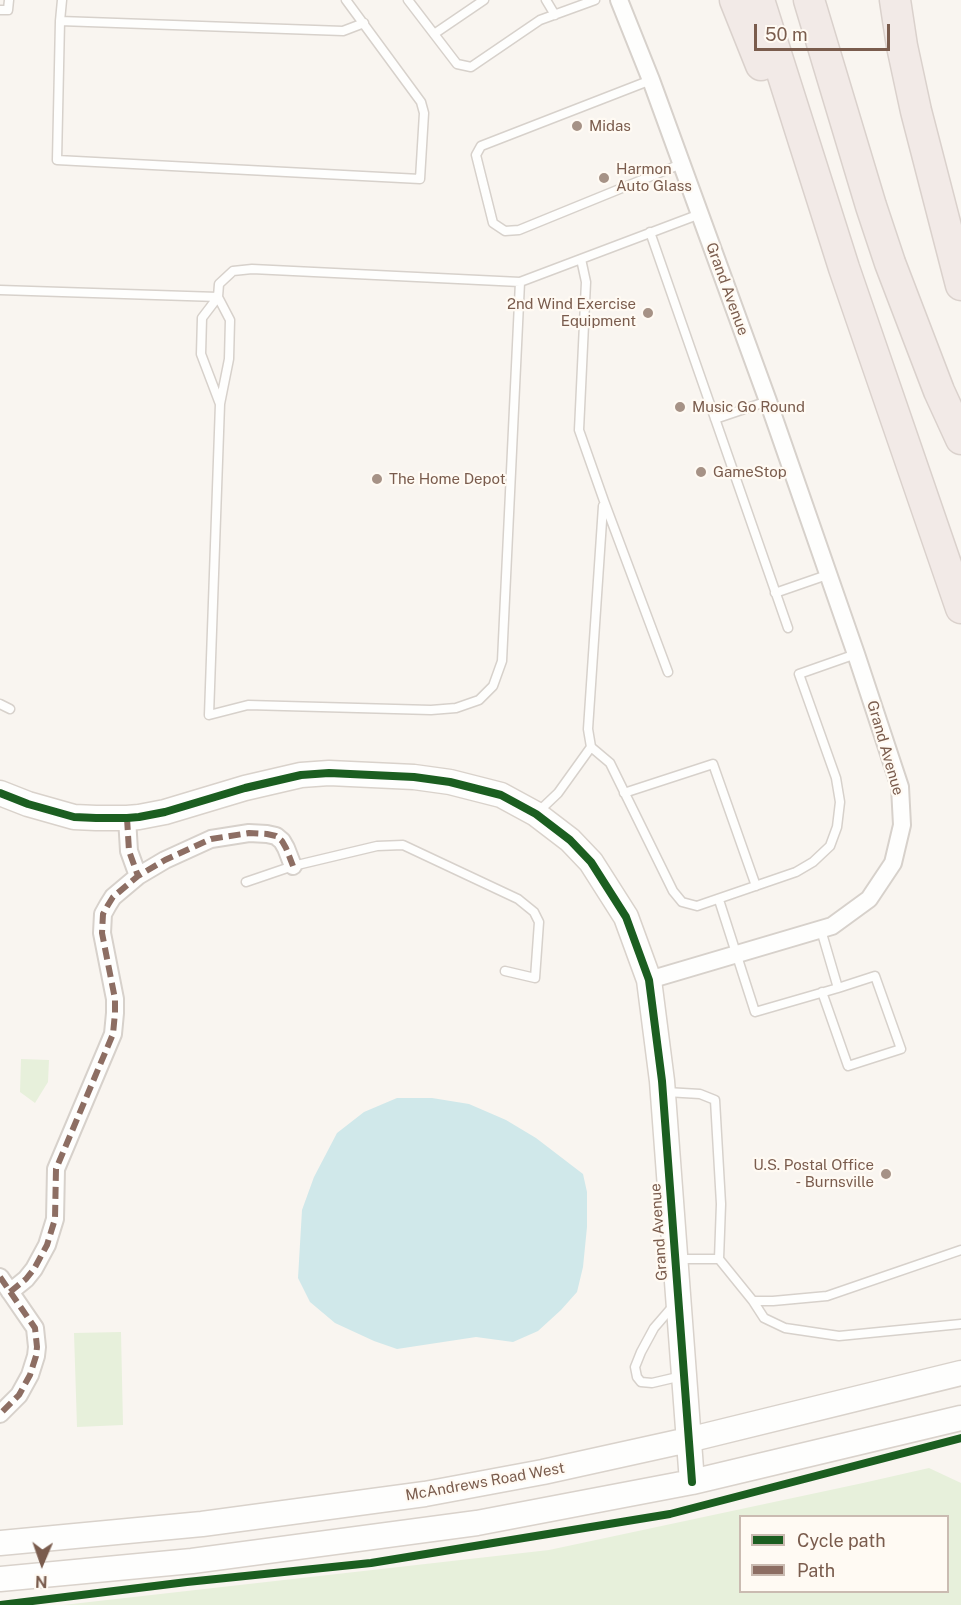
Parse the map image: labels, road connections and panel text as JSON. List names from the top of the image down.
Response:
{
  "streets": {
    "main road": ["Grand Avenue", "McAndrews Road West"]
  },
  "crossings": [
    ["Grand Avenue", "McAndrews Road West"]
  ],
  "places": [
    "Midas",
    "Harmon Auto Glass",
    "2nd Wind Exercise Equipment",
    "Music Go Round",
    "GameStop",
    "The Home Depot",
    "U.S. Postal Office - Burnsville"
  ],
  "legend": ["Cycle path", "Path"],
  "scale_bar": "50 m",
  "north": "bottom"
}
